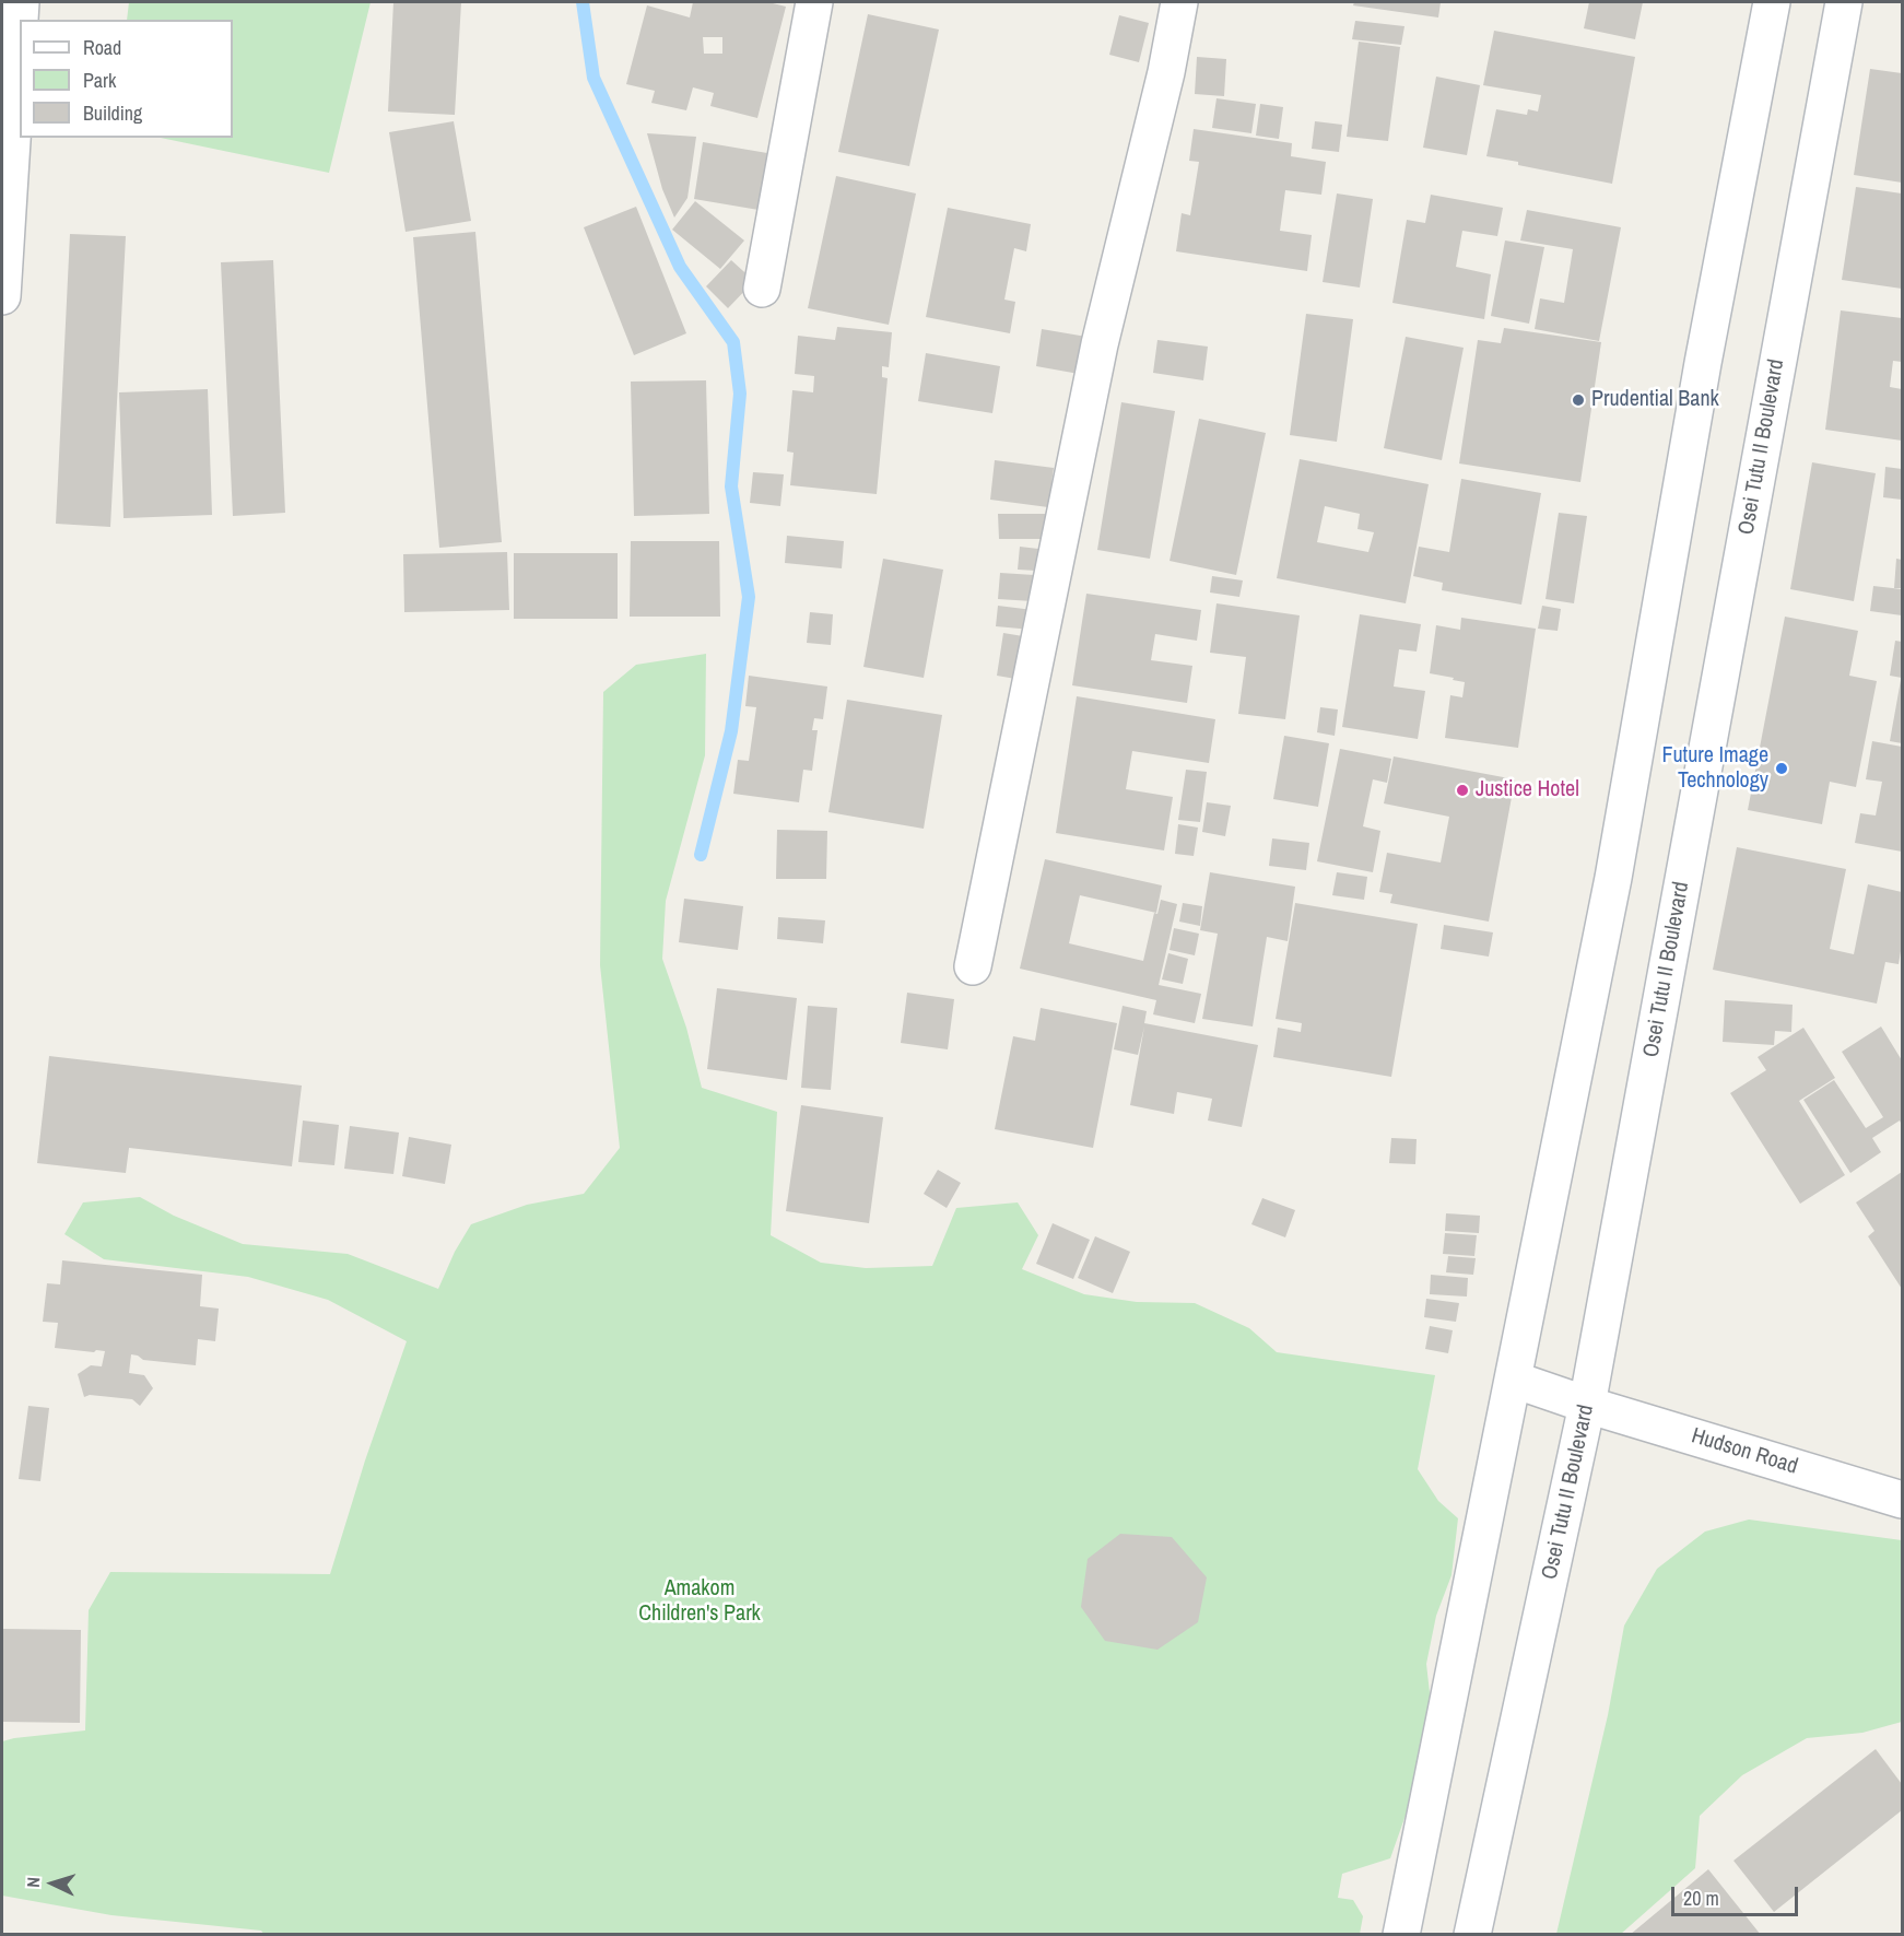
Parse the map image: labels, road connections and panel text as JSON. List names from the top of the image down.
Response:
{
  "streets": {
    "main road": ["Osei Tutu II Boulevard", "Hudson Road"]
  },
  "crossings": [
    ["Osei Tutu II Boulevard", "Hudson Road"]
  ],
  "parks": ["Amakom Children's Park"],
  "places": ["Prudential Bank", "Future Image Technology", "Justice Hotel"],
  "legend": ["Road", "Park", "Building"],
  "scale_bar": "20 m",
  "north": "left"
}
